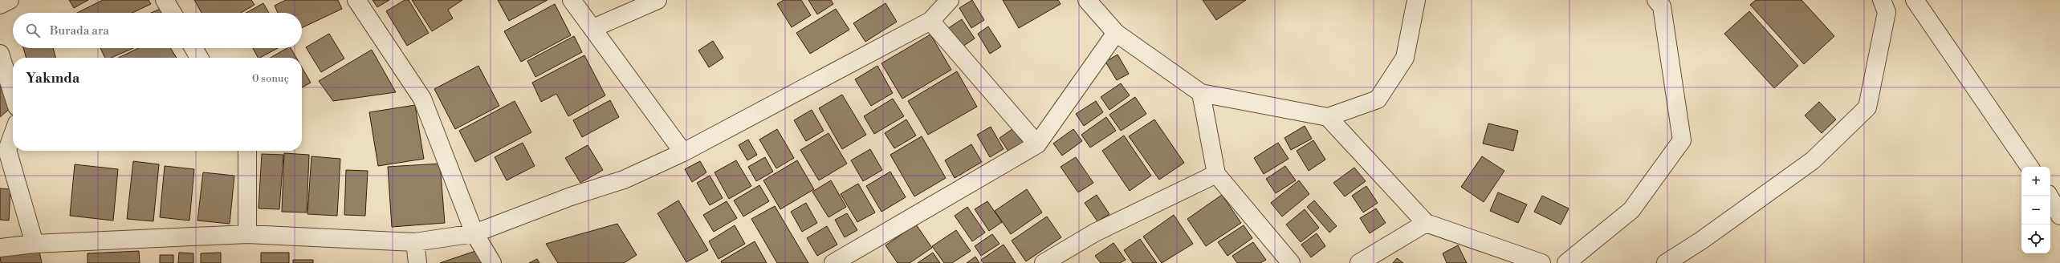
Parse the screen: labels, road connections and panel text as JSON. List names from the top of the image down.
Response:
{
  "page": {
    "search": "Burada ara",
    "heading": ["Yakında", "0 sonuç"],
    "map_buttons": ["+", "−"]
  }
}
